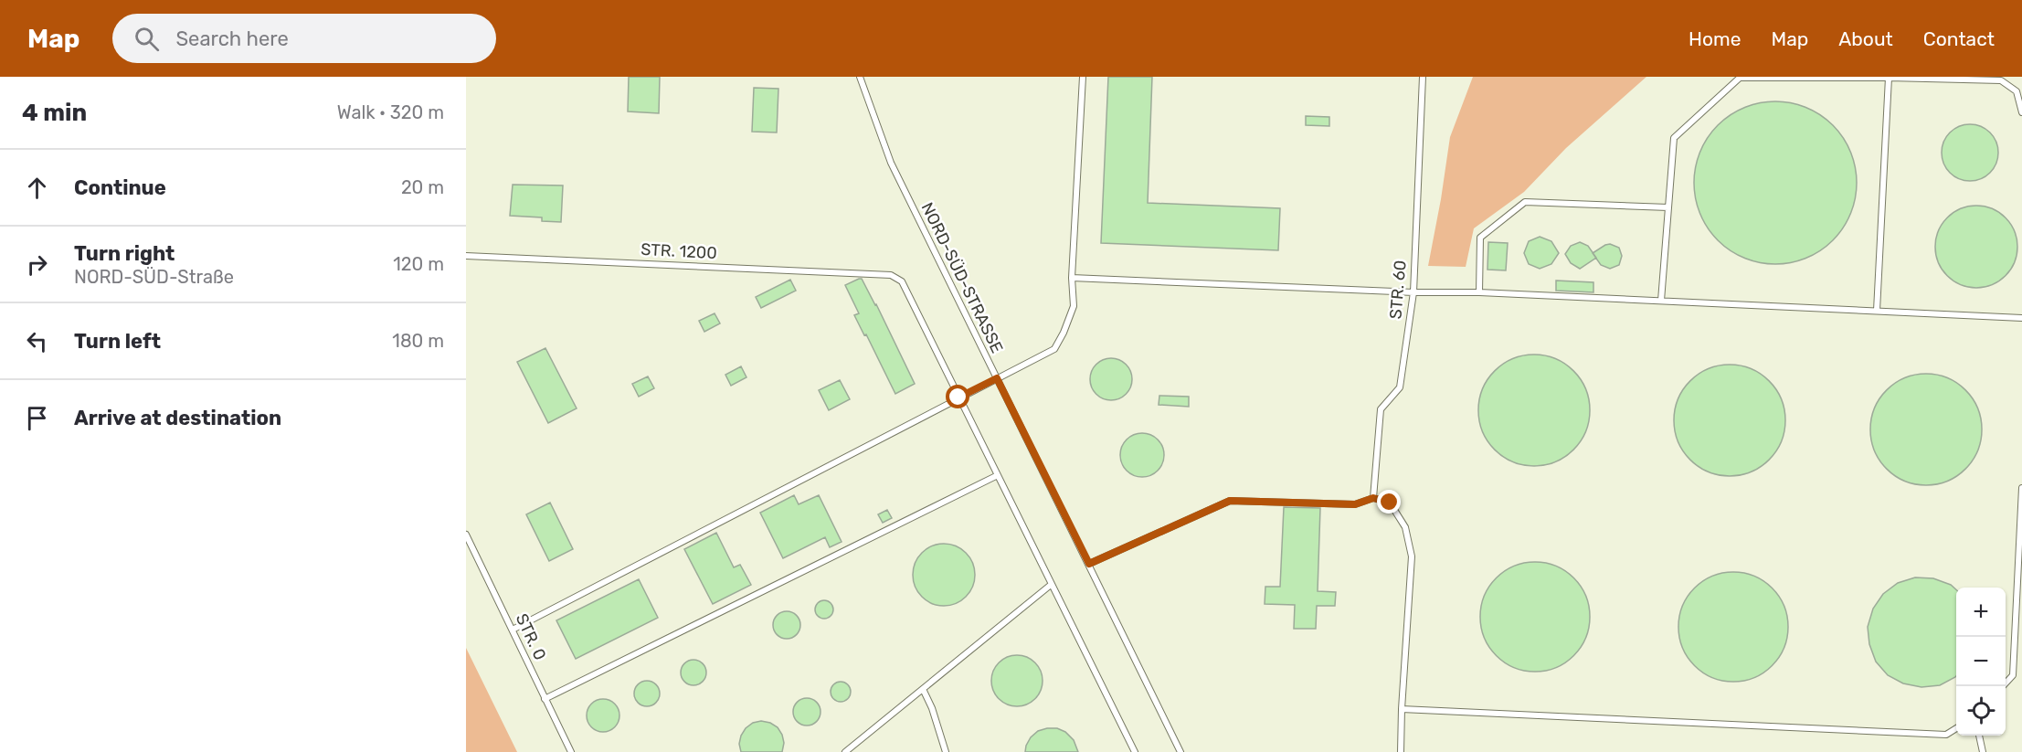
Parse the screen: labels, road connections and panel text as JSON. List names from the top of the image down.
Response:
{
  "streets": {
    "lane": [
      "STR. 1200",
      "NORD-SÜD-STRASSE",
      "STR. 60",
      "STR. 0"
    ]
  },
  "page": {
    "header": "Map",
    "search": "Search here",
    "nav": [
      "Home",
      "Map",
      "About",
      "Contact"
    ],
    "heading": ["4 min", "Walk · 320 m"],
    "list": [
      ["Continue", "20 m"],
      ["Turn right", "NORD-SÜD-Straße", "120 m"],
      ["Turn left", "180 m"],
      "Arrive at destination"
    ],
    "map_buttons": ["+", "−"]
  }
}
